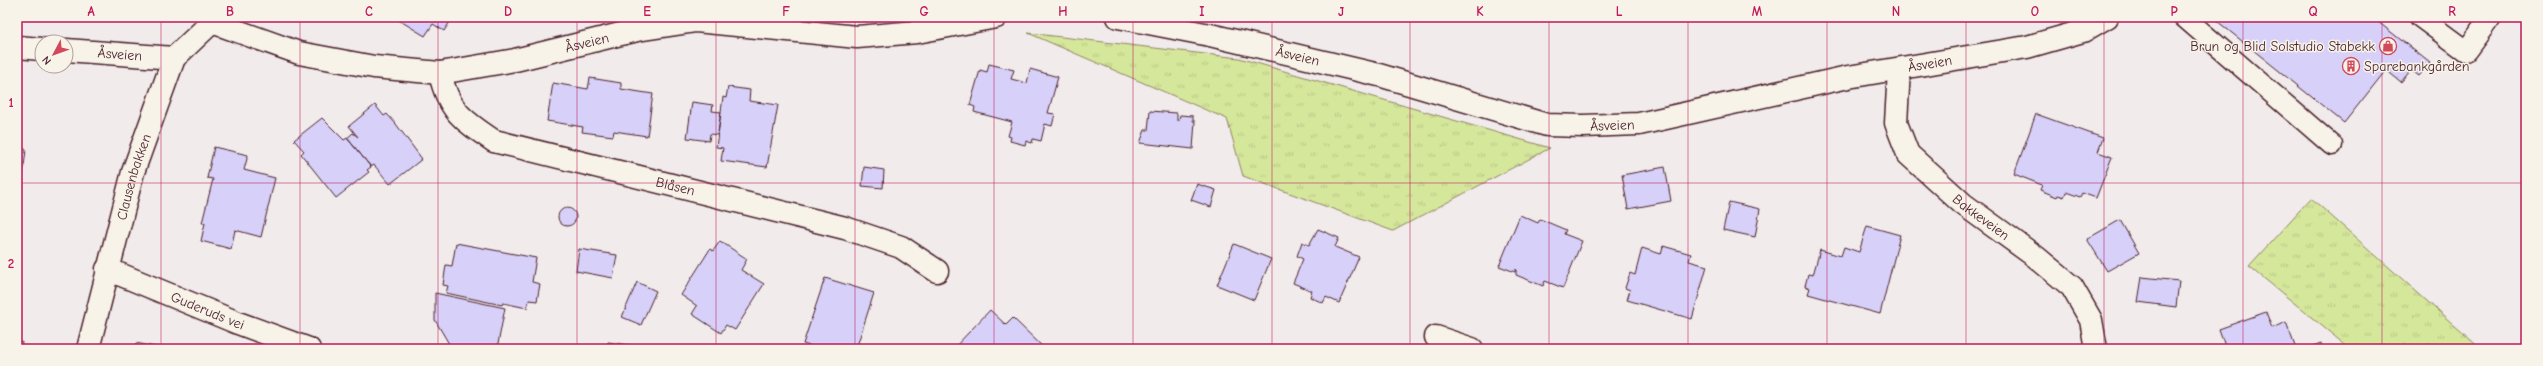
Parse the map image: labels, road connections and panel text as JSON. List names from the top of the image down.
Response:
{
  "streets": {
    "street": [
      "Åsveien",
      "Clausenbakken",
      "Blåsen",
      "Bakkeveien",
      "Guderuds vei"
    ]
  },
  "crossings": [
    ["Åsveien", "Clausenbakken"],
    ["Åsveien", "Blåsen"],
    ["Åsveien", "Bakkeveien"],
    ["Clausenbakken", "Guderuds vei"]
  ],
  "places": {
    "shop": ["Brun og Blid Solstudio Stabekk"],
    "building": ["Sparebankgården"]
  },
  "north": "bottom left",
  "grid": {
    "columns": [
      "A",
      "B",
      "C",
      "D",
      "E",
      "F",
      "G",
      "H",
      "I",
      "J",
      "K",
      "L",
      "M",
      "N",
      "O",
      "P",
      "Q",
      "R"
    ],
    "rows": ["1", "2"]
  }
}
